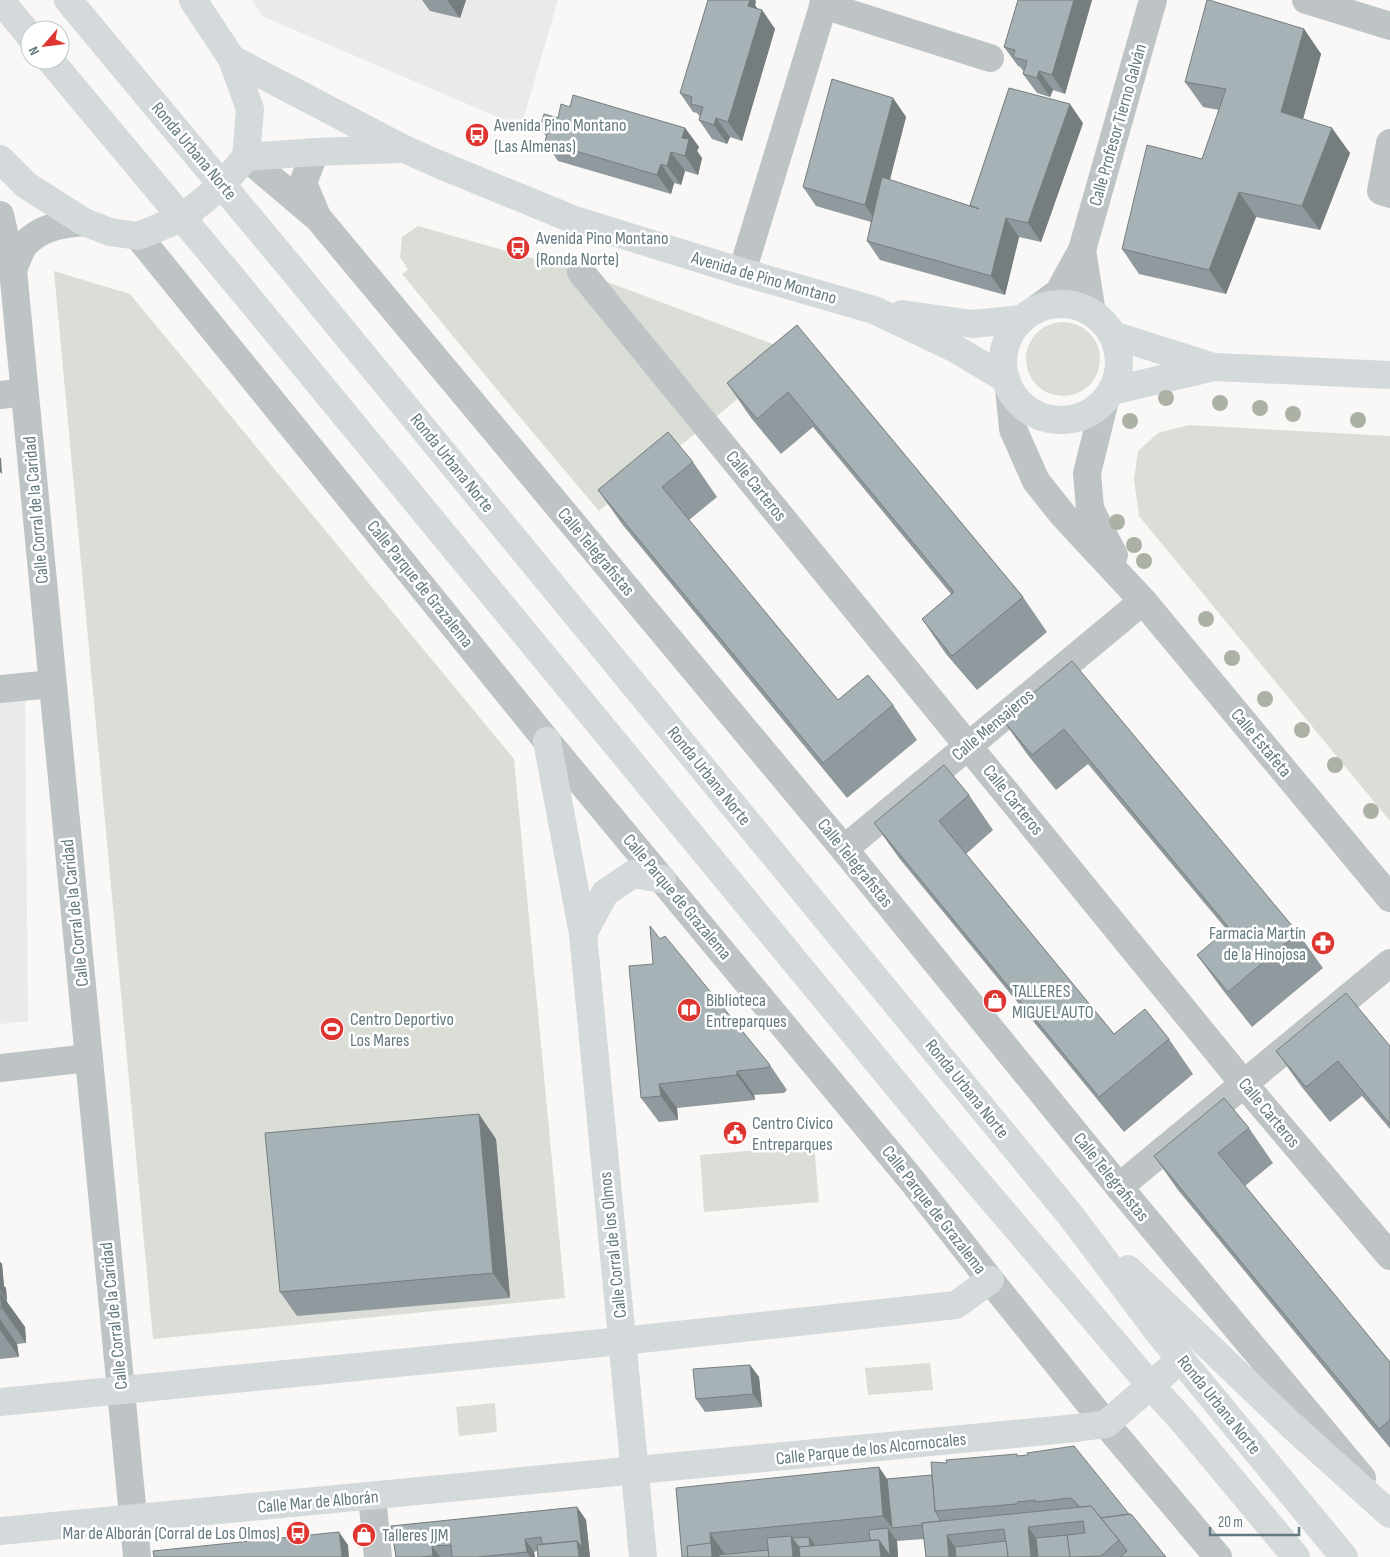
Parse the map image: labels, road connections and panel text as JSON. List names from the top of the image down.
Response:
{
  "streets": {
    "street": [
      "Calle Profesor Tierno Galván",
      "Ronda Urbana Norte",
      "Avenida de Pino Montano",
      "Calle Carteros",
      "Calle Corral de la Caridad",
      "Calle Telegrafistas",
      "Calle Parque de Grazalema",
      "Calle Mensajeros",
      "Calle Estafeta",
      "Calle Corral de los Olmos",
      "Calle Parque de los Alcornocales",
      "Calle Mar de Alborán"
    ]
  },
  "crossings": [
    ["Calle Profesor Tierno Galván", "Avenida de Pino Montano"],
    ["Calle Profesor Tierno Galván", "Calle Estafeta"],
    ["Avenida de Pino Montano", "Calle Estafeta"],
    ["Calle Carteros", "Calle Mensajeros"],
    ["Calle Corral de la Caridad", "Calle Mar de Alborán"],
    ["Calle Telegrafistas", "Calle Mensajeros"],
    ["Calle Parque de Grazalema", "Calle Corral de los Olmos"],
    ["Calle Parque de Grazalema", "Calle Parque de los Alcornocales"],
    ["Calle Mensajeros", "Calle Estafeta"],
    ["Calle Corral de los Olmos", "Calle Parque de los Alcornocales"],
    ["Calle Corral de los Olmos", "Calle Mar de Alborán"],
    ["Calle Parque de los Alcornocales", "Calle Mar de Alborán"]
  ],
  "places": {
    "bus stop": ["Avenida Pino Montano (Las Almenas)", "Avenida Pino Montano (Ronda Norte)", "Mar de Alborán (Corral de Los Olmos)"],
    "pharmacy": ["Farmacia Martín de la Hinojosa"],
    "shop": ["TALLERES MIGUEL AUTO", "Talleres JJM"],
    "library": ["Biblioteca Entreparques"],
    "sports": ["Centro Deportivo Los Mares"],
    "public building": ["Centro Cívico Entreparques"]
  },
  "scale_bar": "20 m",
  "north": "bottom left"
}
